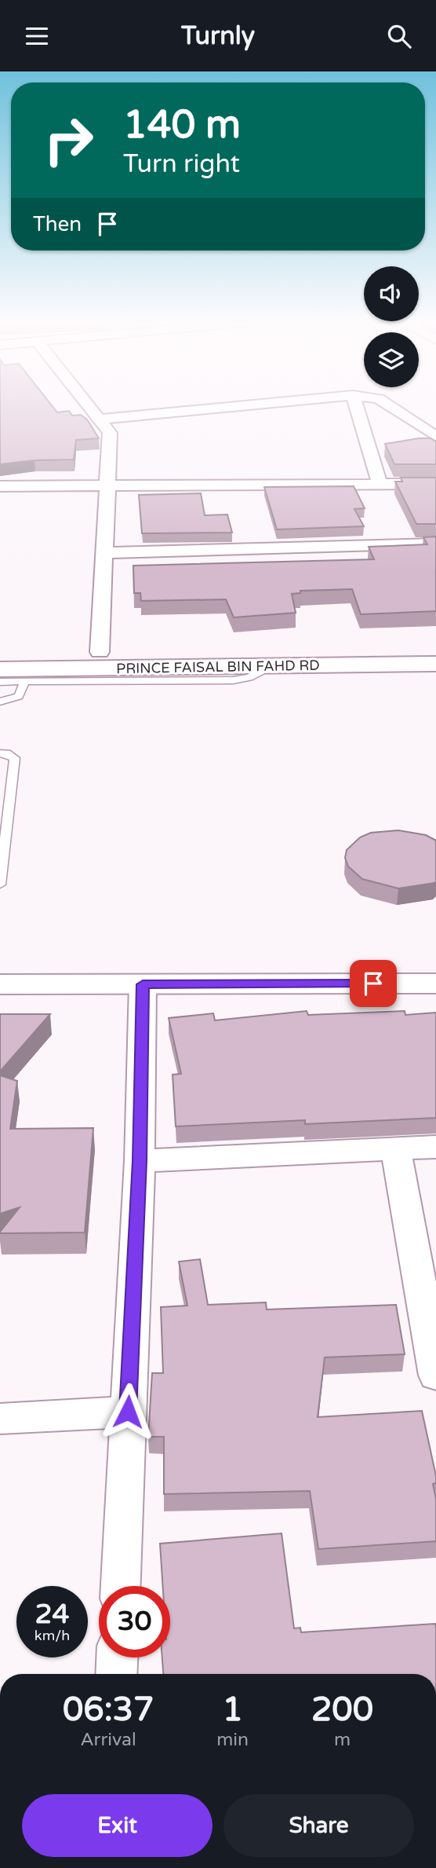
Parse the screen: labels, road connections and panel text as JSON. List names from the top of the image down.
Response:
{
  "streets": {
    "main road": ["PRINCE FAISAL BIN FAHD RD"]
  },
  "page": {
    "header": "Turnly",
    "turn": ["140 m", "Turn right"],
    "then": "Then",
    "speed": "24 km/h",
    "limit": "30",
    "eta": [
      "06:37",
      "Arrival",
      "1",
      "min",
      "200",
      "m"
    ],
    "buttons": ["Exit", "Share"]
  }
}
